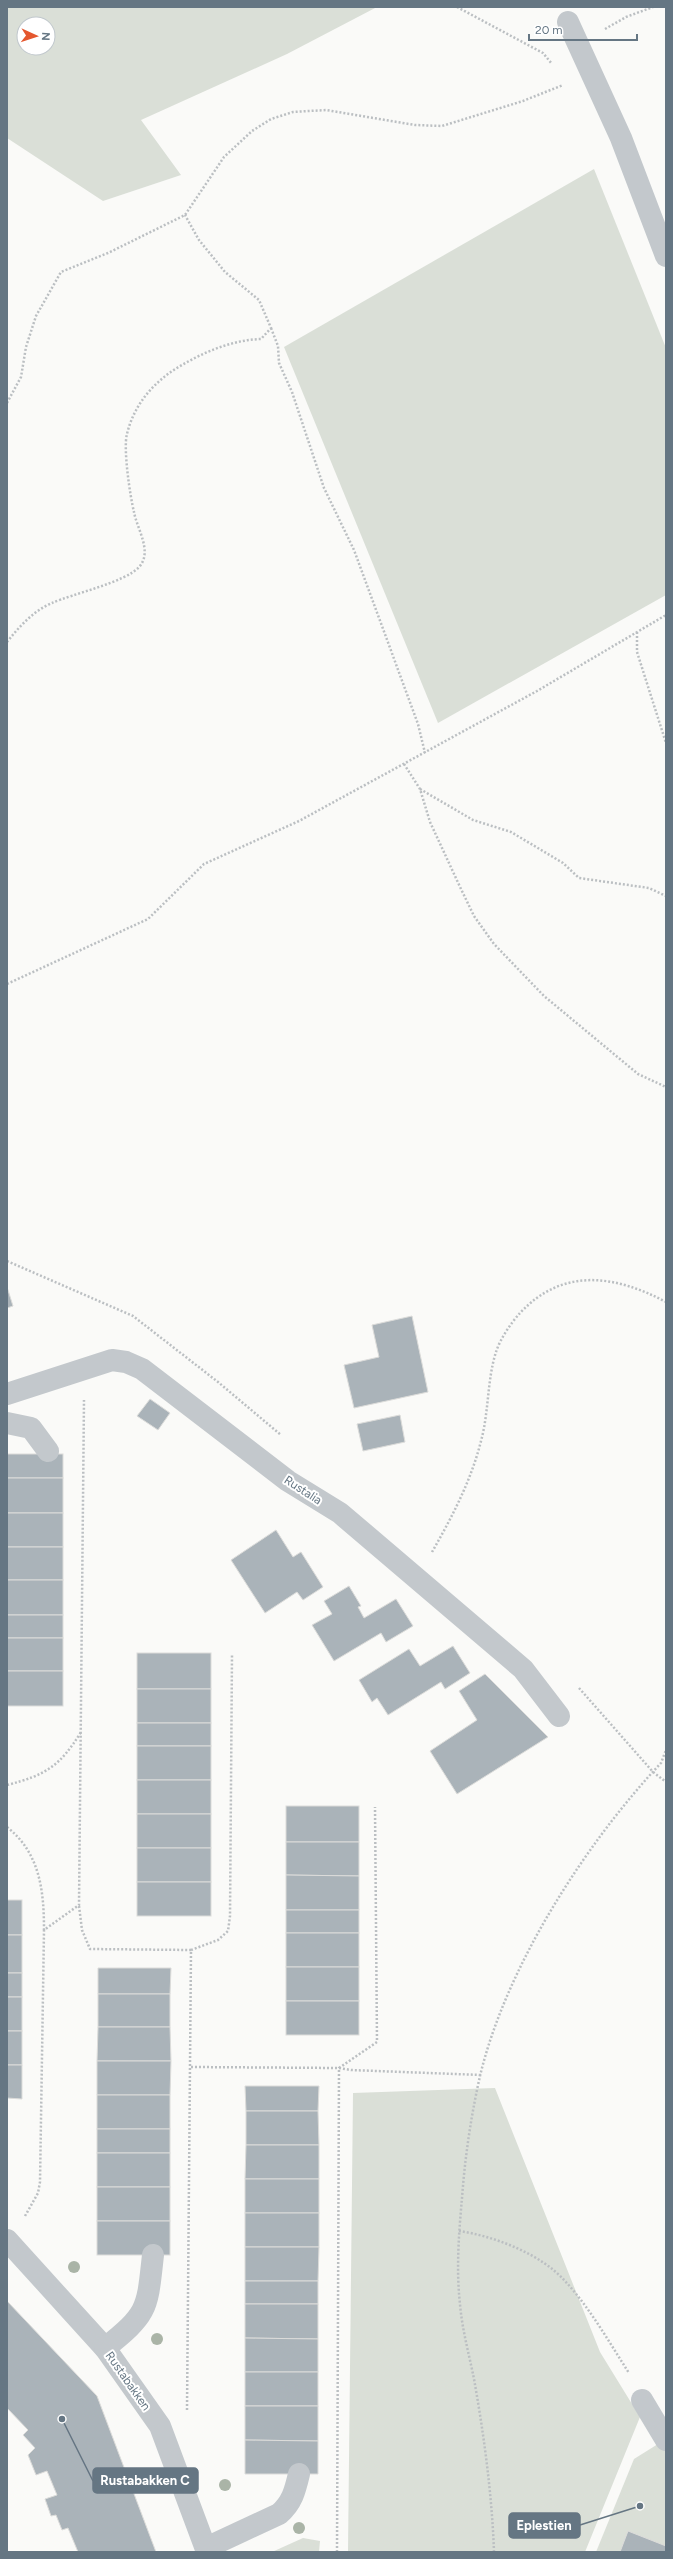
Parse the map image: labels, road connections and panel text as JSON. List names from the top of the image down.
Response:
{
  "streets": {
    "street": ["Rustalia", "Rustabakken"]
  },
  "places": ["Rustabakken C", "Eplestien"],
  "scale_bar": "20 m",
  "north": "right"
}
